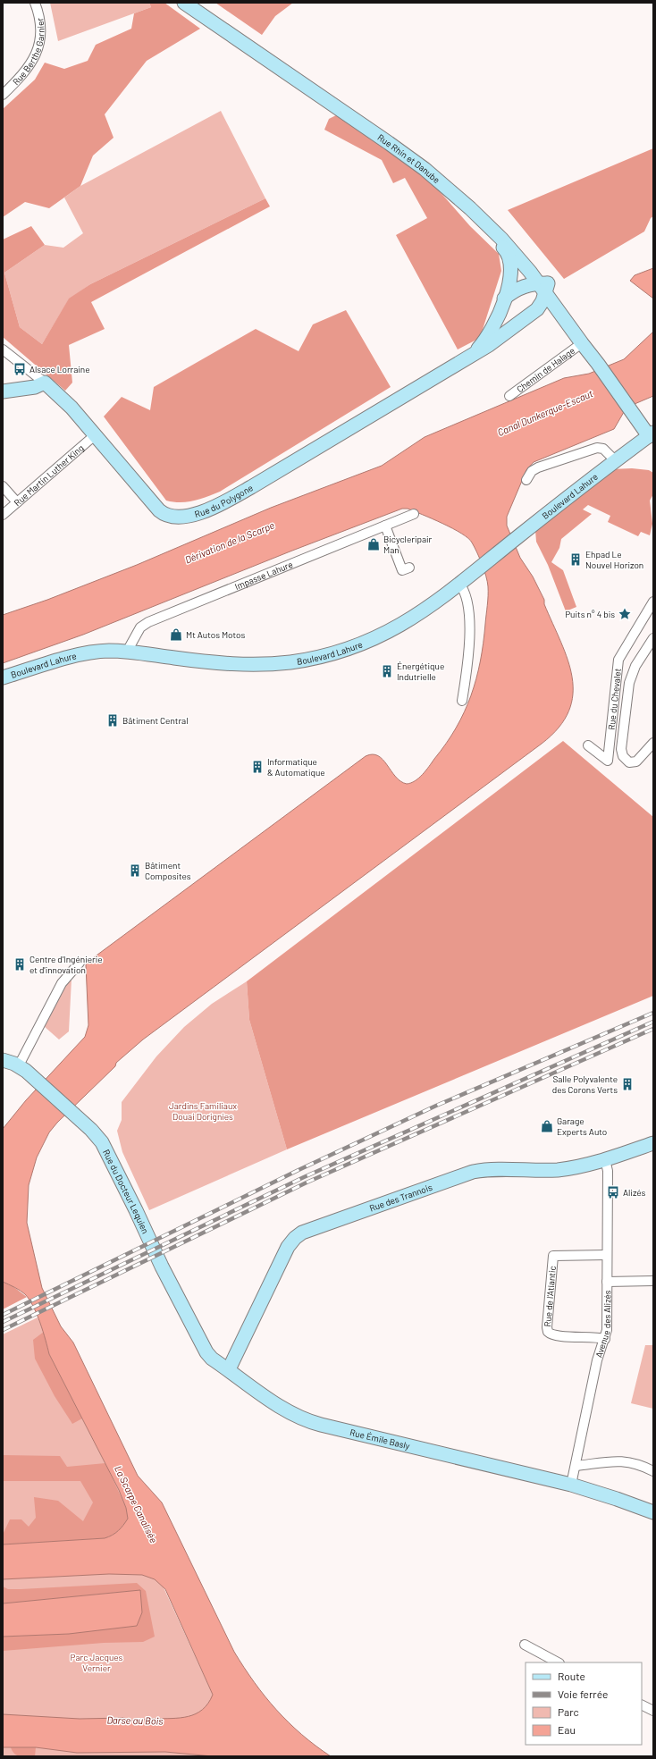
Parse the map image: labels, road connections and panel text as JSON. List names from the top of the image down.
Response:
{
  "streets": {
    "street": [
      "Rue Berthe Garnier",
      "Rue Rhin et Danube",
      "Chemin de Halage",
      "Rue Martin Luther King",
      "Boulevard Lahure",
      "Rue du Polygone",
      "Impasse Lahure",
      "Rue du Chevalet",
      "Rue du Docteur Lequien",
      "Rue des Trannois",
      "Rue de l'Atlantic",
      "Avenue des Alizés",
      "Rue Émile Basly"
    ]
  },
  "crossings": [
    ["Rue Rhin et Danube", "Chemin de Halage"],
    ["Rue Rhin et Danube", "Rue du Polygone"],
    ["Rue Martin Luther King", "Rue du Polygone"],
    ["Boulevard Lahure", "Impasse Lahure"],
    ["Rue du Docteur Lequien", "Rue Émile Basly"],
    ["Rue des Trannois", "Avenue des Alizés"],
    ["Rue des Trannois", "Rue Émile Basly"],
    ["Rue de l'Atlantic", "Avenue des Alizés"],
    ["Avenue des Alizés", "Rue Émile Basly"]
  ],
  "water": [
    "Canal Dunkerque-Escaut",
    "Dérivation de la Scarpe",
    "La Scarpe Canalisée",
    "Darse au Bois"
  ],
  "parks": ["Jardins Familiaux Douai Dorignies", "Parc Jacques Vernier"],
  "places": {
    "bus stop": ["Alsace Lorraine", "Alizés"],
    "shop": ["Bicycleripair Man", "Mt Autos Motos", "Garage Experts Auto"],
    "building": [
      "Ehpad Le Nouvel Horizon",
      "Énergétique Indutrielle",
      "Bâtiment Central",
      "Informatique & Automatique",
      "Bâtiment Composites",
      "Centre d'Ingénierie et d'innovation",
      "Salle Polyvalente des Corons Verts"
    ],
    "place": ["Puits n° 4 bis"]
  },
  "legend": [
    "Route",
    "Voie ferrée",
    "Parc",
    "Eau"
  ]
}
